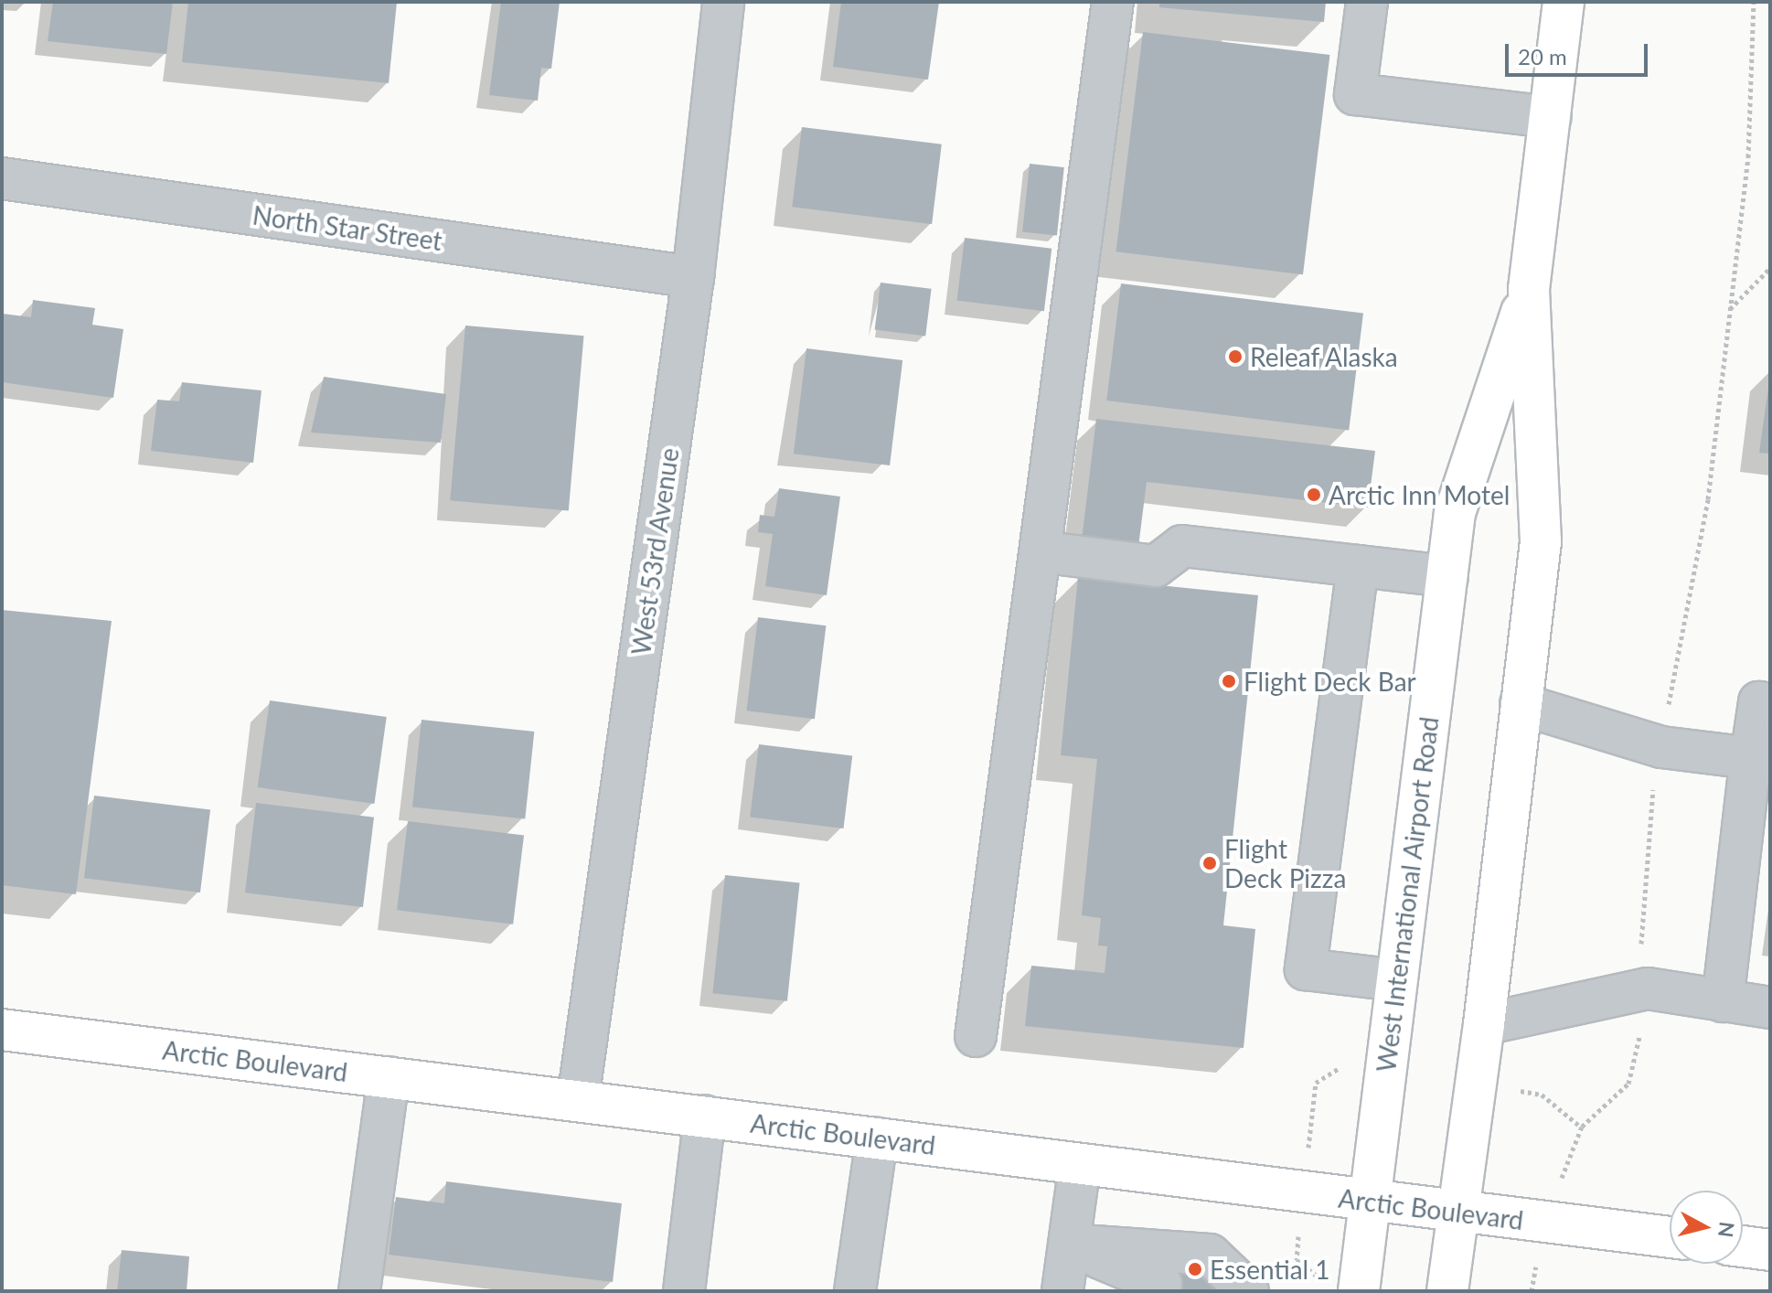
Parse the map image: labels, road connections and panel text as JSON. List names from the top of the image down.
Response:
{
  "streets": {
    "main road": ["West International Airport Road", "Arctic Boulevard"],
    "street": ["North Star Street", "West 53rd Avenue"]
  },
  "crossings": [
    ["North Star Street", "West 53rd Avenue"],
    ["West 53rd Avenue", "Arctic Boulevard"],
    ["West International Airport Road", "Arctic Boulevard"]
  ],
  "places": [
    "Releaf Alaska",
    "Arctic Inn Motel",
    "Flight Deck Bar",
    "Flight Deck Pizza",
    "Essential 1"
  ],
  "scale_bar": "20 m",
  "north": "right"
}
